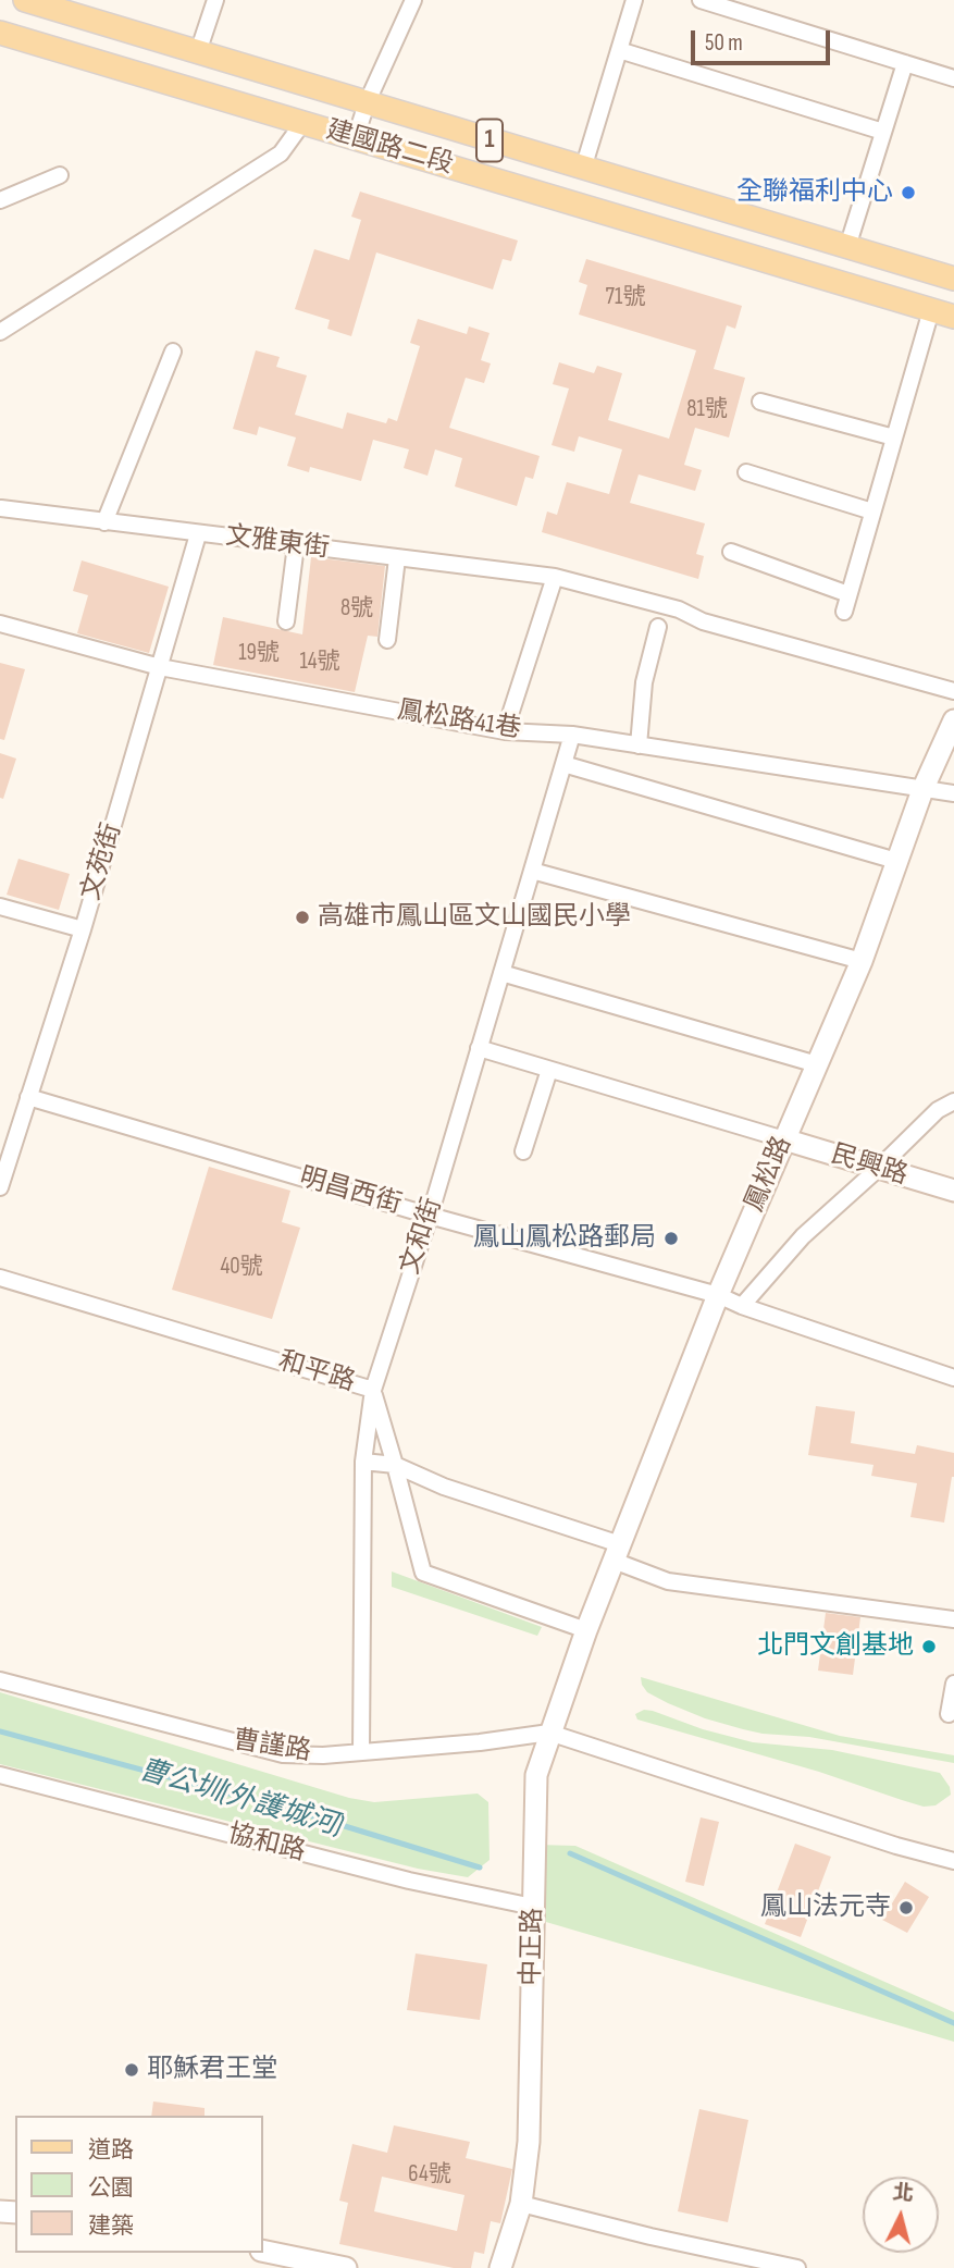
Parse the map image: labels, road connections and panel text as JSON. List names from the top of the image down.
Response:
{
  "streets": {
    "main road": ["1", "建國路二段"],
    "street": [
      "文雅東街",
      "鳳松路41巷",
      "文苑街",
      "民興路",
      "鳳松路",
      "明昌西街",
      "文和街",
      "和平路",
      "曹謹路",
      "協和路",
      "中正路"
    ]
  },
  "crossings": [
    ["文雅東街", "文苑街"],
    ["鳳松路41巷", "文苑街"],
    ["鳳松路41巷", "鳳松路"],
    ["鳳松路41巷", "文和街"],
    ["文苑街", "明昌西街"],
    ["民興路", "鳳松路"],
    ["鳳松路", "明昌西街"],
    ["鳳松路", "和平路"],
    ["鳳松路", "中正路"],
    ["明昌西街", "文和街"],
    ["文和街", "和平路"],
    ["文和街", "曹謹路"],
    ["和平路", "中正路"],
    ["曹謹路", "中正路"],
    ["協和路", "中正路"]
  ],
  "water": ["曹公圳(外護城河)"],
  "places": [
    "全聯福利中心",
    "高雄市鳳山區文山國民小學",
    "鳳山鳳松路郵局",
    "北門文創基地",
    "鳳山法元寺",
    "耶穌君王堂"
  ],
  "house_numbers": [
    "71號",
    "81號",
    "8號",
    "19號",
    "14號",
    "40號",
    "64號"
  ],
  "legend": ["道路", "公園", "建築"],
  "scale_bar": "50 m",
  "north": "top"
}
